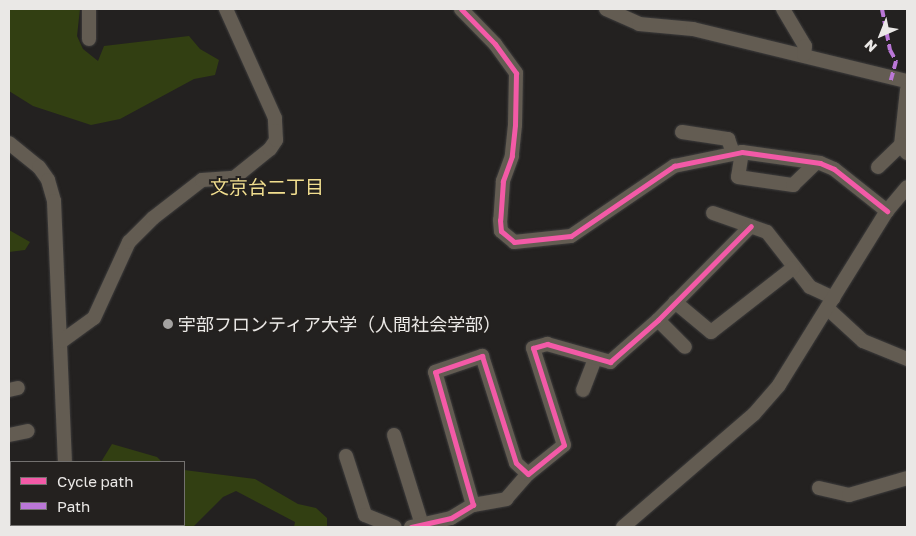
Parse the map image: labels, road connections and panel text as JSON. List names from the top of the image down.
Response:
{
  "districts": ["文京台二丁目"],
  "places": ["宇部フロンティア大学（人間社会学部）"],
  "legend": ["Cycle path", "Path"],
  "north": "bottom left"
}
